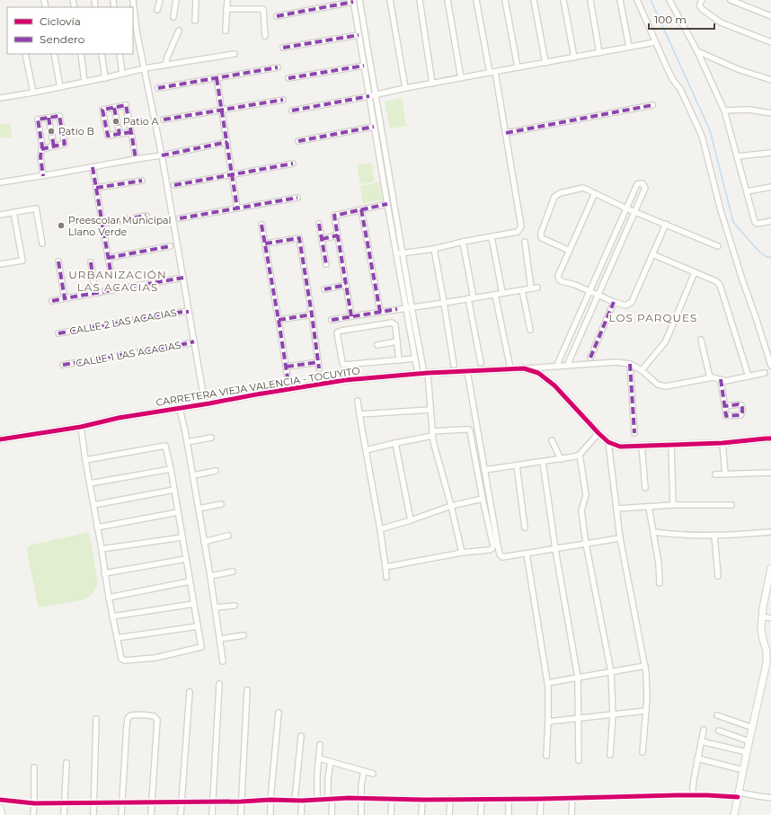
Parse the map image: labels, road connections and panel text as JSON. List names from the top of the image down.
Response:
{
  "streets": {
    "street": ["CALLE 2 LAS ACACIAS", "CALLE 1 LAS ACACIAS", "CARRETERA VIEJA VALENCIA - TOCUYITO"]
  },
  "districts": ["URBANIZACIÓN LAS ACACIAS", "LOS PARQUES"],
  "places": ["Patio A", "Patio B", "Preescolar Municipal Llano Verde"],
  "legend": ["Ciclovía", "Sendero"],
  "scale_bar": "100 m"
}
